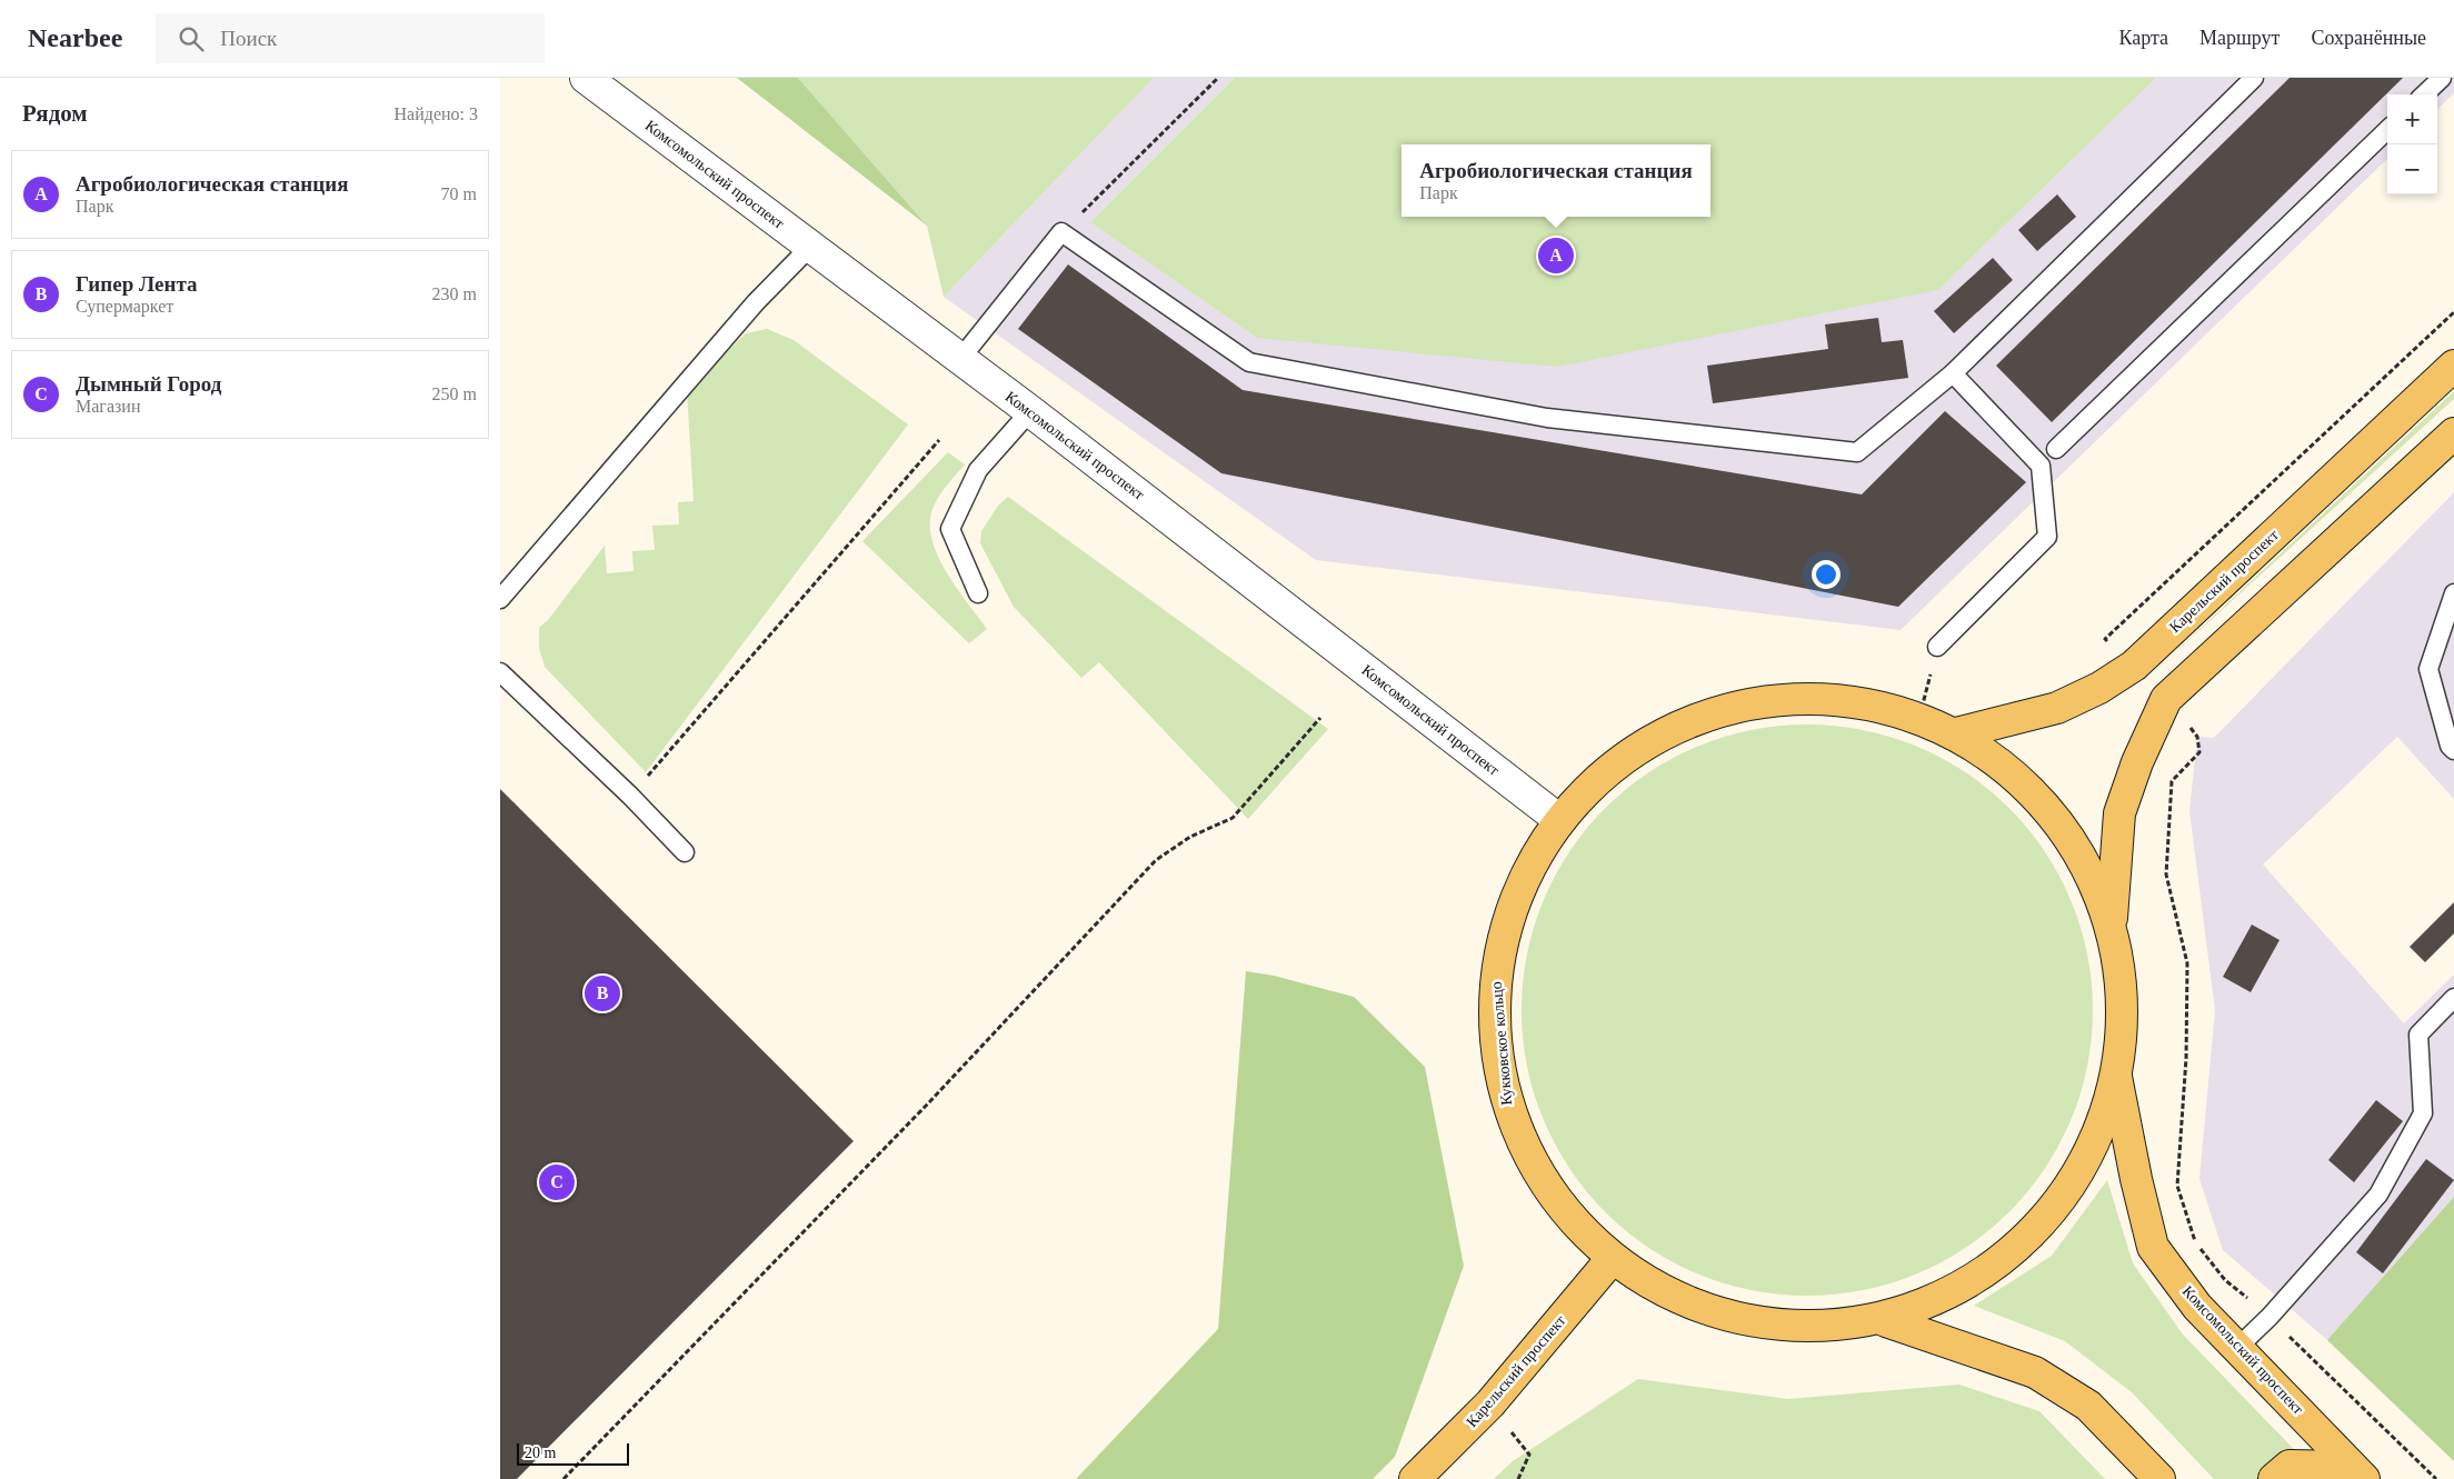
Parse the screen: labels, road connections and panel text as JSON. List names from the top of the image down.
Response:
{
  "streets": {
    "main road": ["Комсомольский проспект", "Карельский проспект", "Кукковское кольцо"]
  },
  "crossings": [
    ["Комсомольский проспект", "Кукковское кольцо"],
    ["Карельский проспект", "Кукковское кольцо"]
  ],
  "scale_bar": "20 m",
  "page": {
    "header": "Nearbee",
    "search": "Поиск",
    "nav": ["Карта", "Маршрут", "Сохранённые"],
    "heading": ["Рядом", "Найдено: 3"],
    "map_buttons": ["+", "−"],
    "popup": ["Агробиологическая станция", "Парк"],
    "list": [
      {
        "mark": "A",
        "name": "Агробиологическая станция",
        "note": "Парк",
        "value": "70 m"
      },
      {
        "mark": "B",
        "name": "Гипер Лента",
        "note": "Супермаркет",
        "value": "230 m"
      },
      {
        "mark": "C",
        "name": "Дымный Город",
        "note": "Магазин",
        "value": "250 m"
      }
    ],
    "pins": ["A", "B", "C"],
    "scale": "20 m"
  }
}
